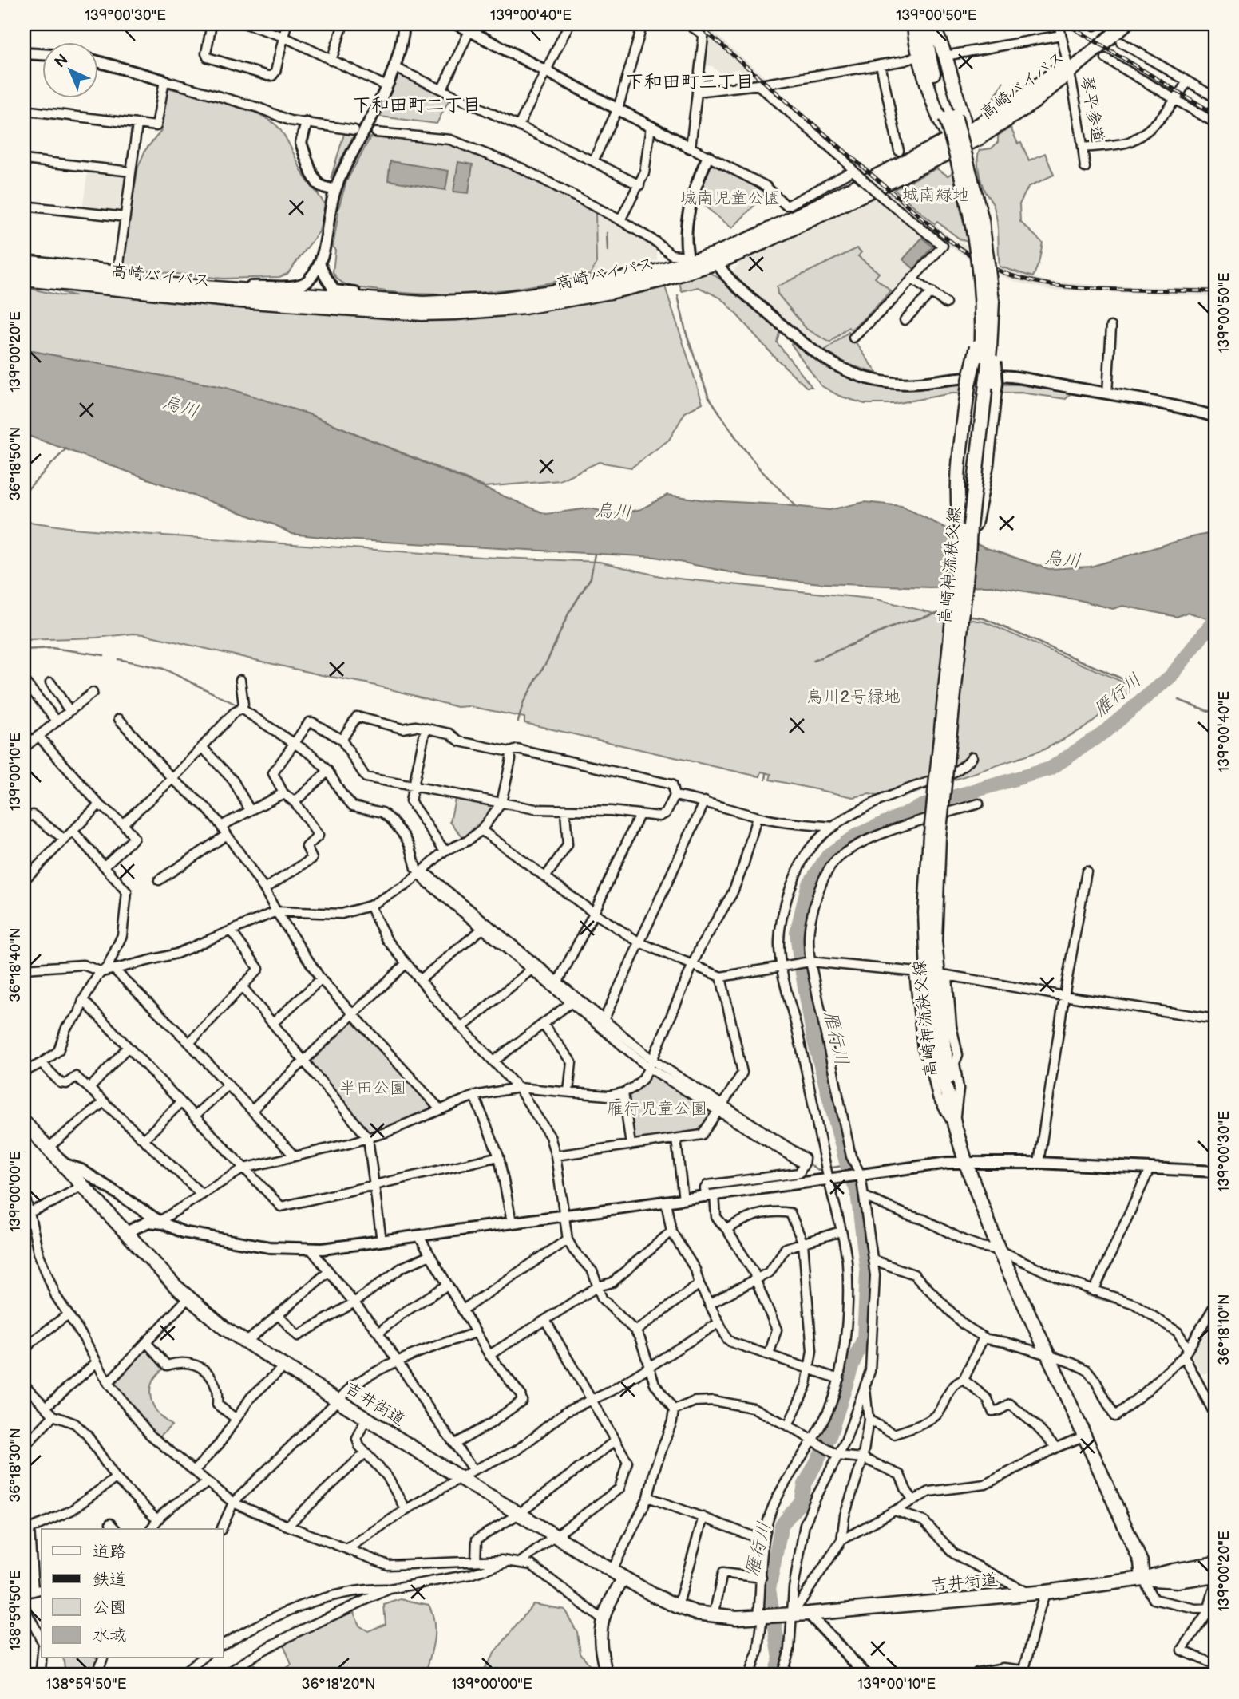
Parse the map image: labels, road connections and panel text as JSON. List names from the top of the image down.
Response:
{
  "streets": {
    "main road": ["高崎バイパス", "高崎神流秩父線", "吉井街道"],
    "street": ["琴平参道"]
  },
  "crossings": [
    ["高崎バイパス", "琴平参道"],
    ["高崎神流秩父線", "吉井街道"]
  ],
  "districts": ["下和田町三丁目", "下和田町二丁目"],
  "water": ["烏川", "雁行川"],
  "parks": [
    "城南緑地",
    "城南児童公園",
    "烏川2号緑地",
    "半田公園",
    "雁行児童公園"
  ],
  "legend": [
    "道路",
    "鉄道",
    "公園",
    "水域"
  ],
  "north": "top left",
  "coordinates": [
    "139°00'30\"E",
    "139°00'40\"E",
    "139°00'50\"E",
    "139°00'20\"E",
    "36°18'50\"N",
    "139°00'10\"E",
    "36°18'40\"N",
    "139°00'00\"E",
    "36°18'10\"N",
    "36°18'30\"N",
    "138°59'50\"E",
    "36°18'20\"N"
  ]
}
